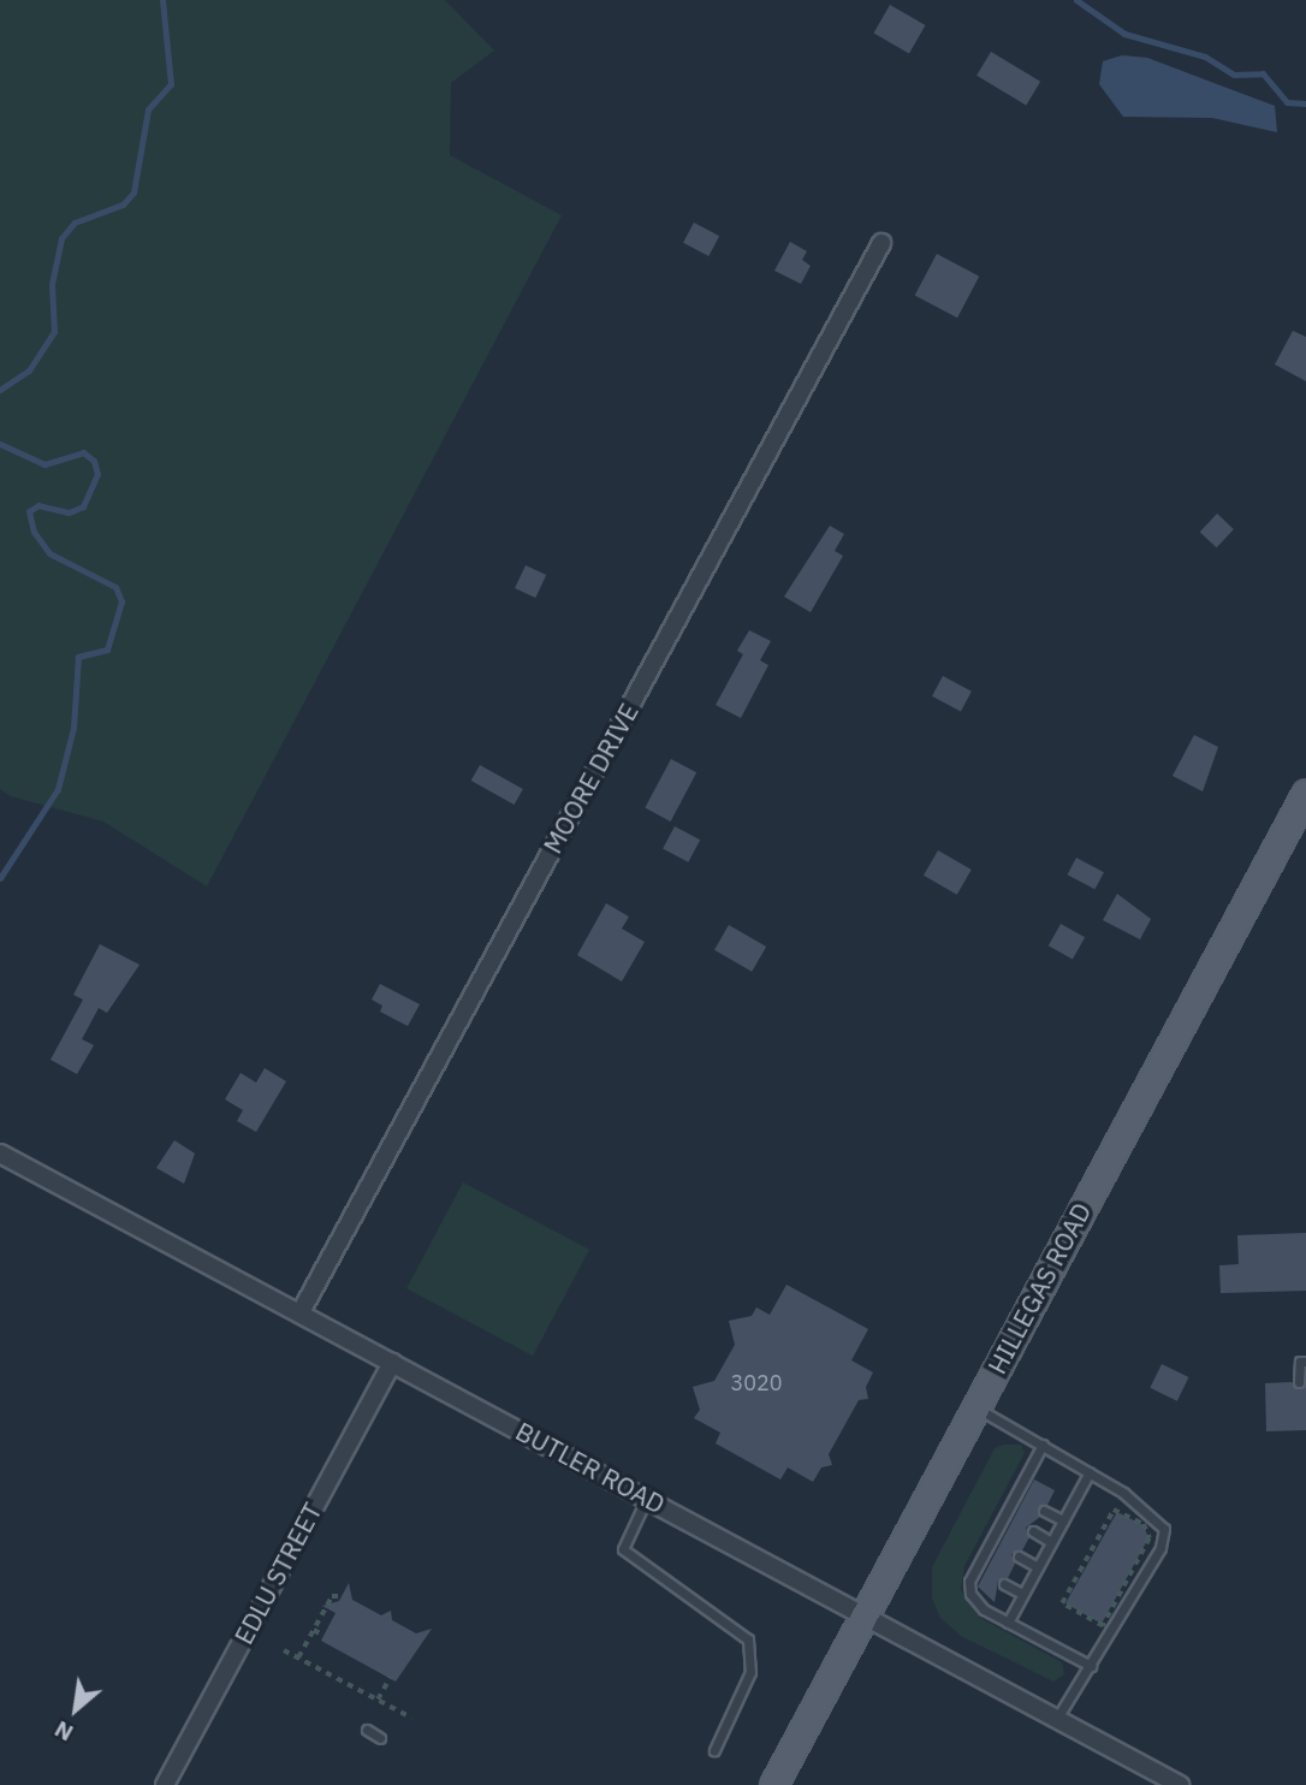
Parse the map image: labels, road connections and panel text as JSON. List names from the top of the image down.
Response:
{
  "streets": {
    "main road": ["HILLEGAS ROAD"],
    "street": ["MOORE DRIVE", "BUTLER ROAD", "EDLU STREET"]
  },
  "crossings": [
    ["MOORE DRIVE", "BUTLER ROAD"],
    ["HILLEGAS ROAD", "BUTLER ROAD"],
    ["BUTLER ROAD", "EDLU STREET"]
  ],
  "house_numbers": ["3020"],
  "north": "bottom left"
}
